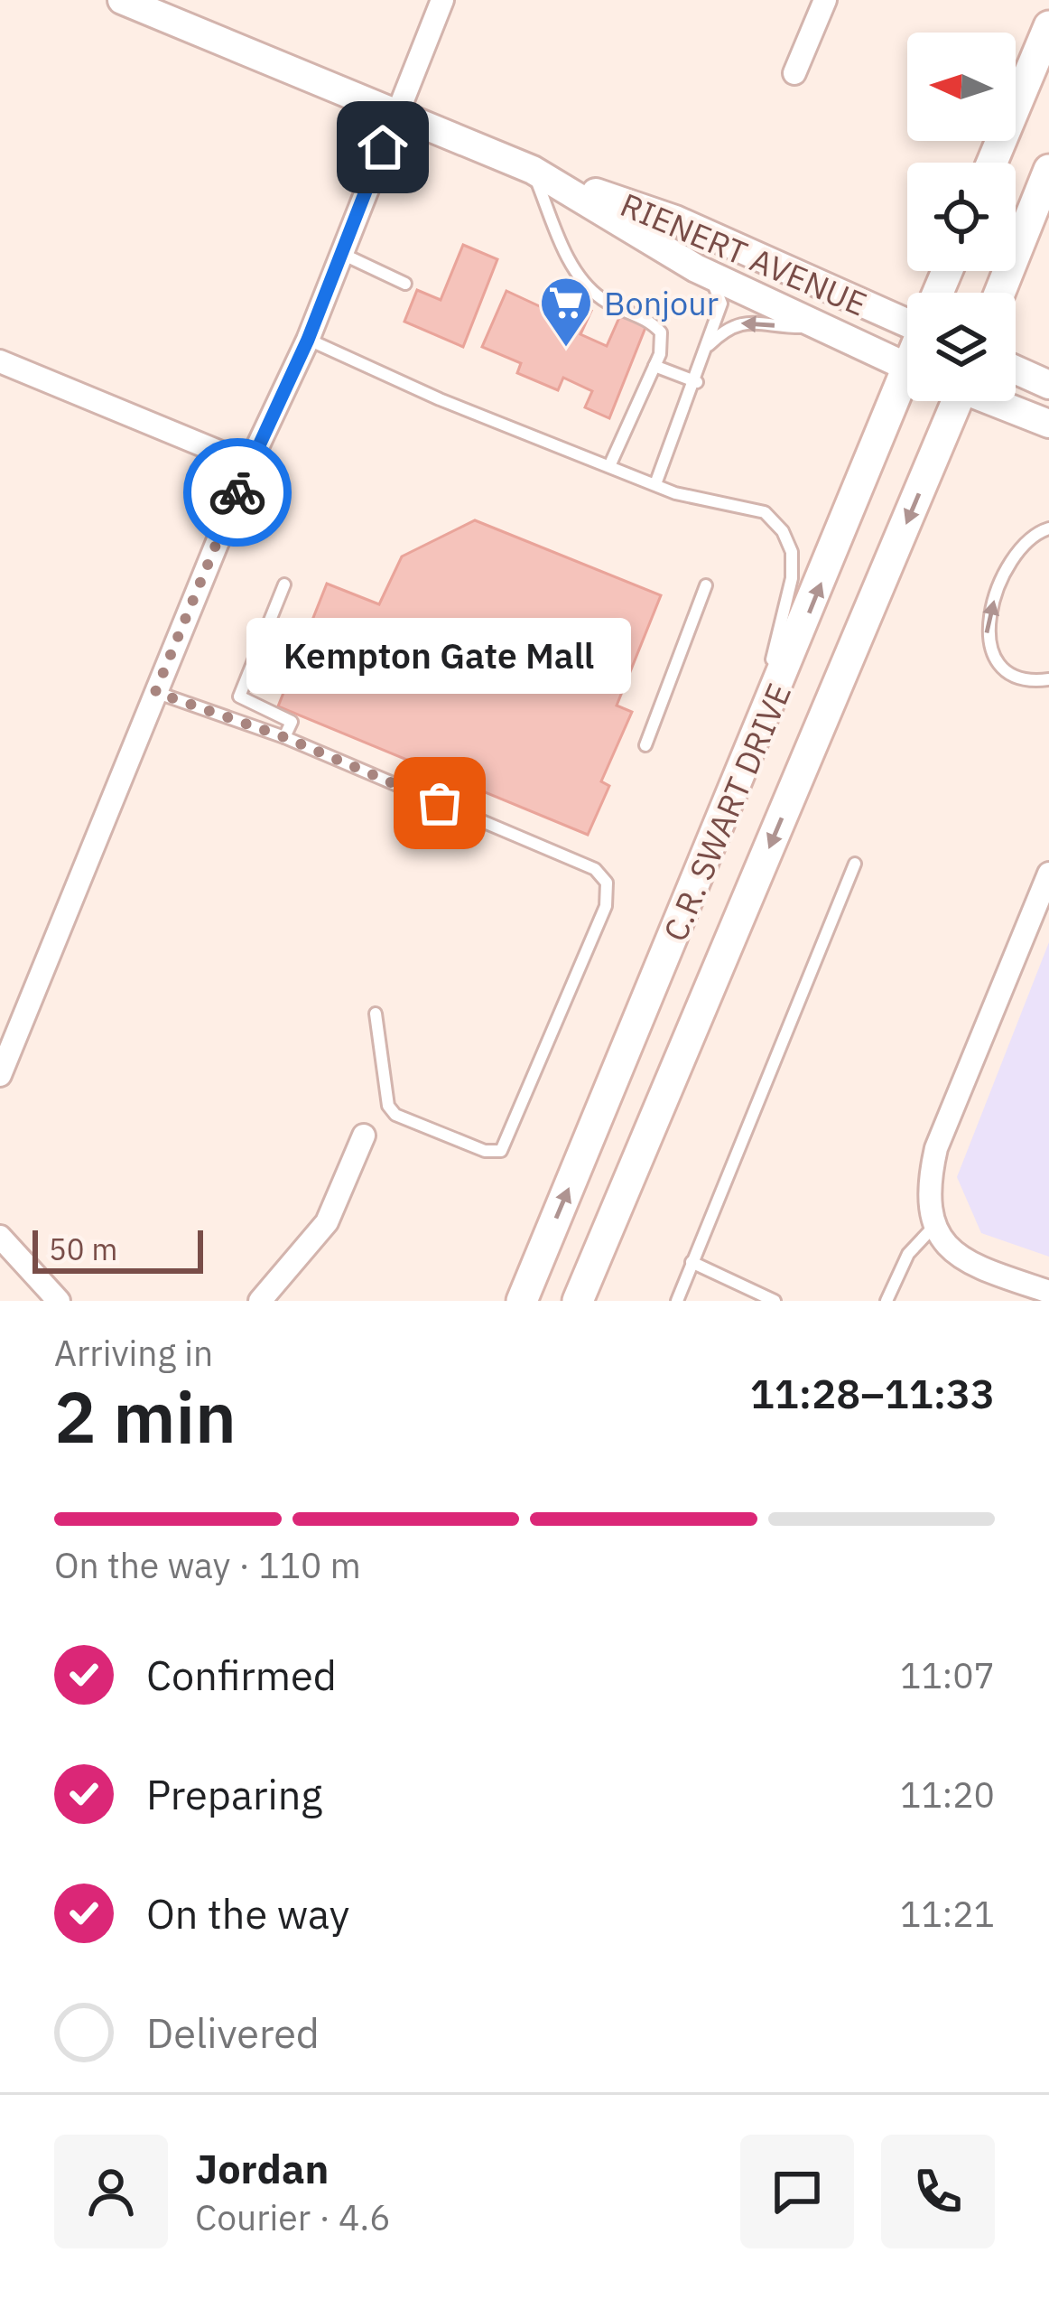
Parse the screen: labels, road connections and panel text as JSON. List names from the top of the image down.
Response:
{
  "streets": {
    "main road": ["C.R. SWART DRIVE"],
    "street": ["RIENERT AVENUE"]
  },
  "places": {
    "supermarket": ["Bonjour"],
    "other": ["Kempton Gate Mall"]
  },
  "scale_bar": "50 m",
  "north": "left",
  "page": {
    "bubble": "Kempton Gate Mall",
    "scale": "50 m",
    "heading": ["2 min", "Arriving in", "11:28–11:33"],
    "panel": ["Jordan", "Courier · 4.6"],
    "bar": "On the way · 110 m",
    "list": [
      ["Confirmed", "11:07"],
      ["Preparing", "11:20"],
      ["On the way", "11:21"],
      "Delivered"
    ]
  }
}
